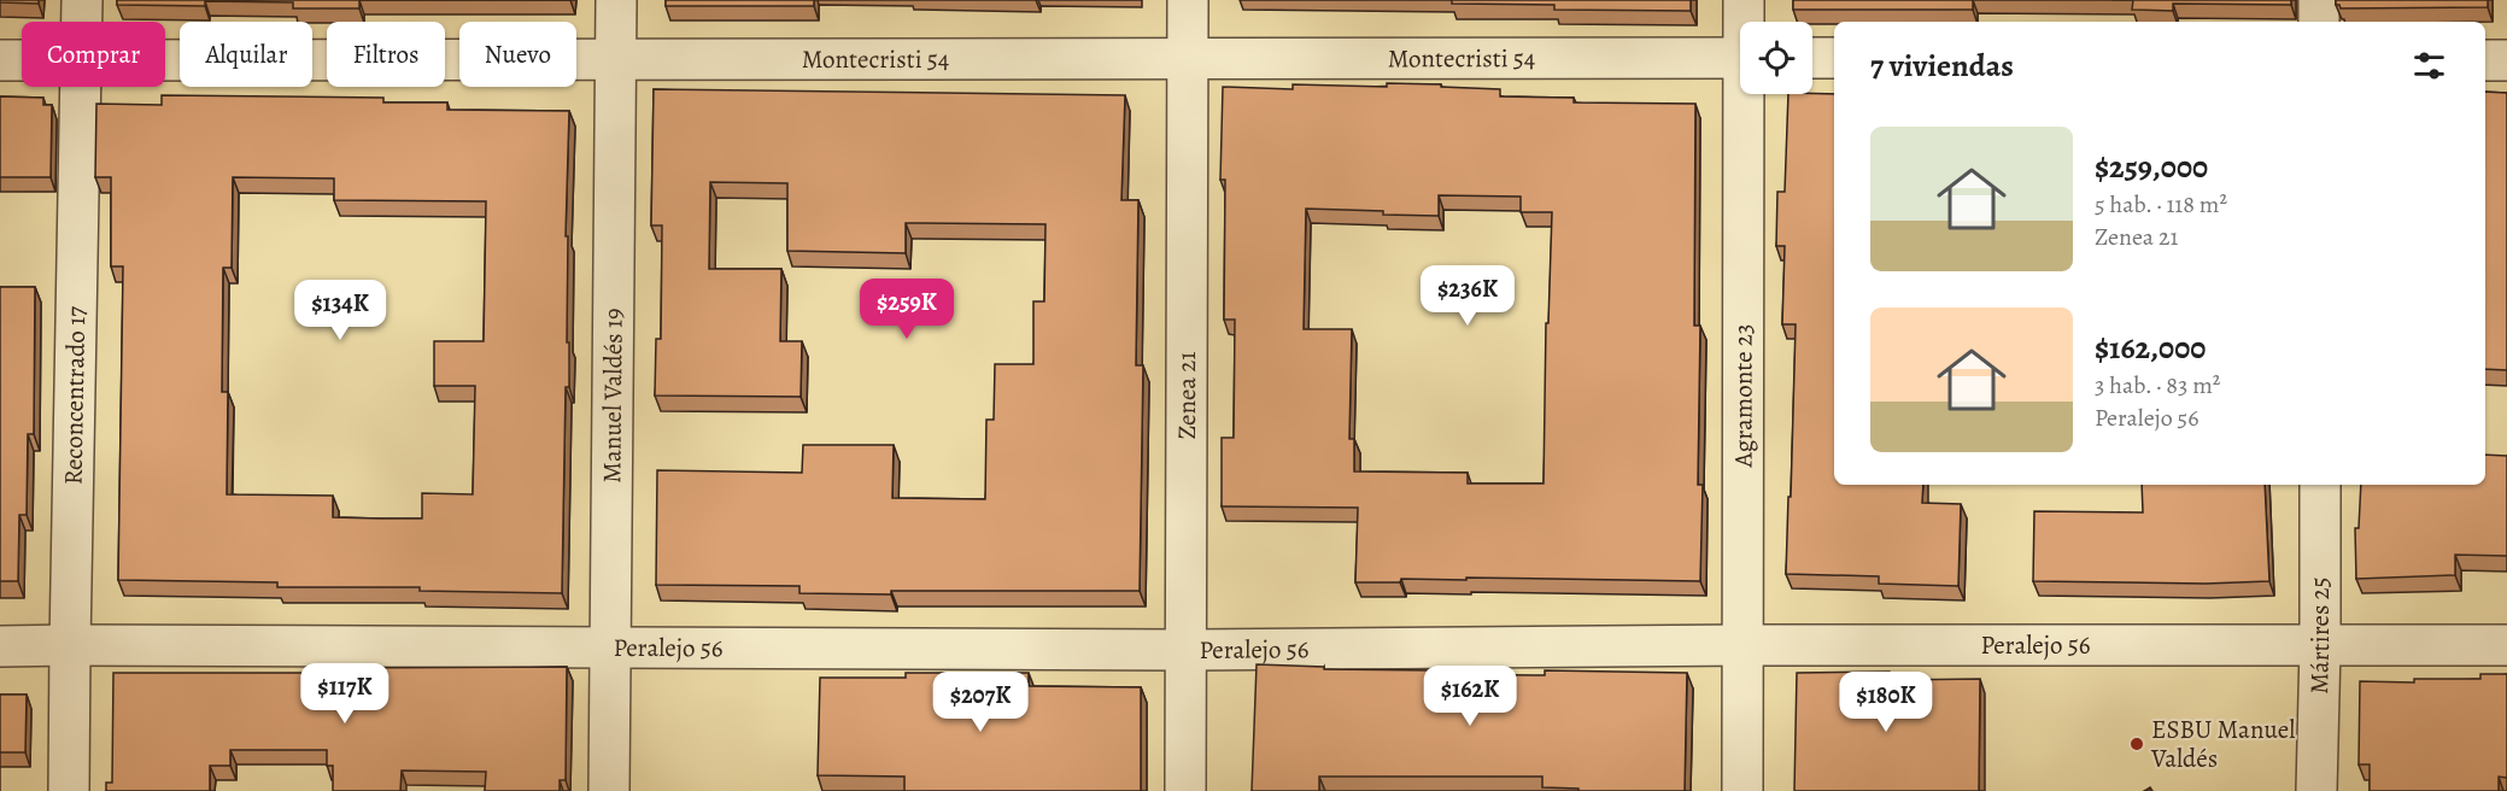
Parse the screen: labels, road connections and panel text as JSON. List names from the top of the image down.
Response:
{
  "streets": {
    "street": [
      "Montecristi 54",
      "Reconcentrado 17",
      "Manuel Valdés 19",
      "Zenea 21",
      "Agramonte 23",
      "Mártires 25",
      "Peralejo 56"
    ]
  },
  "crossings": [
    ["Montecristi 54", "Manuel Valdés 19"],
    ["Montecristi 54", "Zenea 21"],
    ["Reconcentrado 17", "Peralejo 56"],
    ["Manuel Valdés 19", "Peralejo 56"],
    ["Zenea 21", "Peralejo 56"],
    ["Agramonte 23", "Peralejo 56"],
    ["Mártires 25", "Peralejo 56"]
  ],
  "places": ["ESBU Manuel Valdés"],
  "page": {
    "chip": [
      "Comprar",
      "Alquilar",
      "Filtros",
      "Nuevo"
    ],
    "heading": "7 viviendas",
    "list": [
      {
        "name": "$259,000",
        "note": "5 hab. · 118 m² · Zenea 21"
      },
      {
        "name": "$162,000",
        "note": "3 hab. · 83 m² · Peralejo 56"
      }
    ],
    "price": [
      "$236K",
      "$259K",
      "$134K",
      "$117K",
      "$162K",
      "$207K",
      "$180K"
    ]
  }
}
